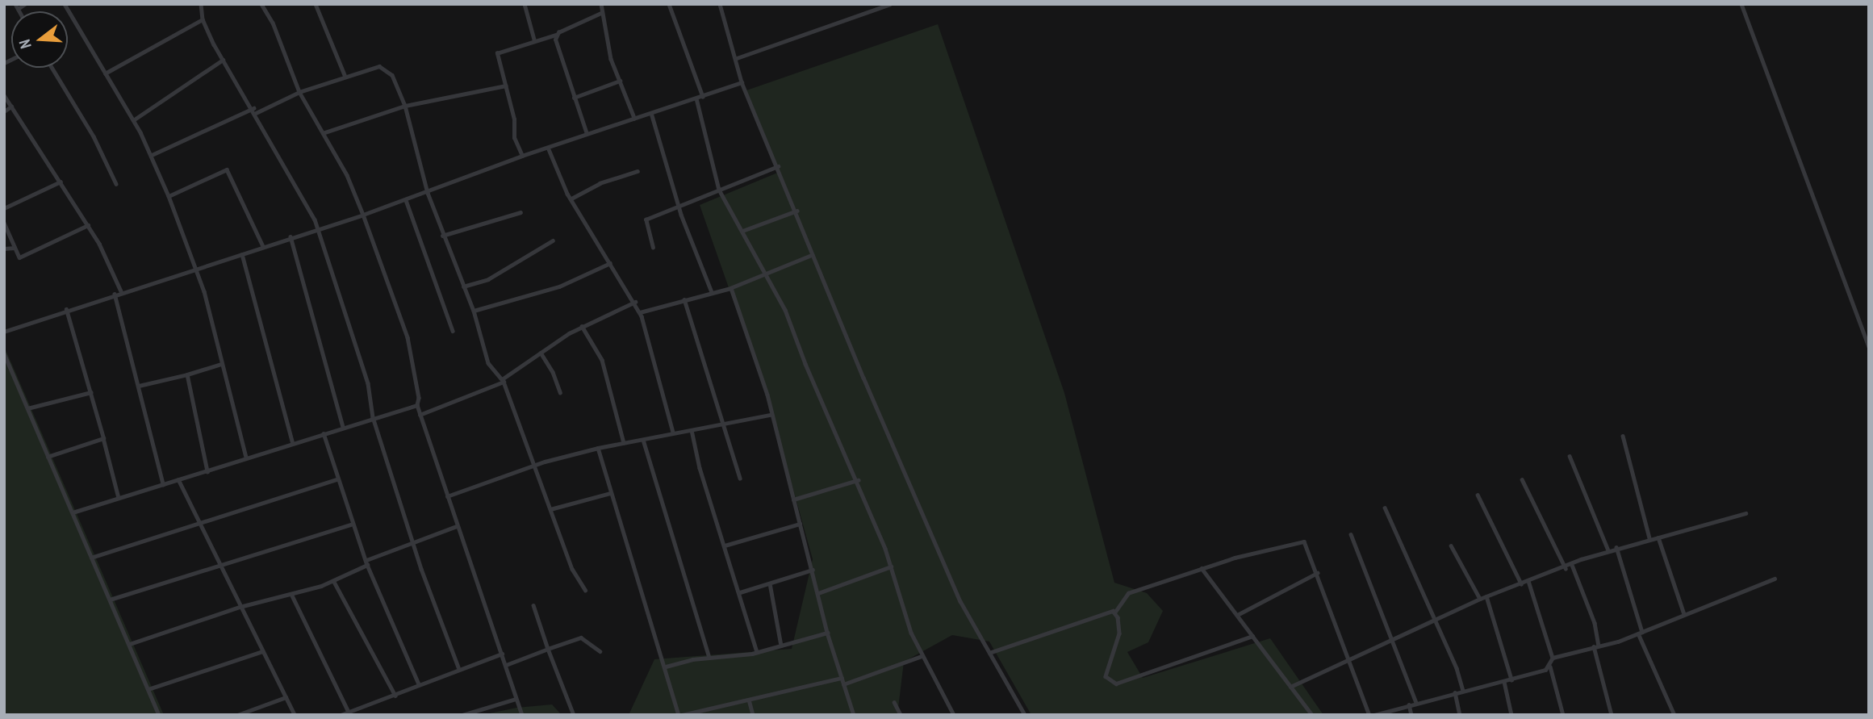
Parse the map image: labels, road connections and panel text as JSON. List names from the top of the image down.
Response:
{
  "north": "left"
}
